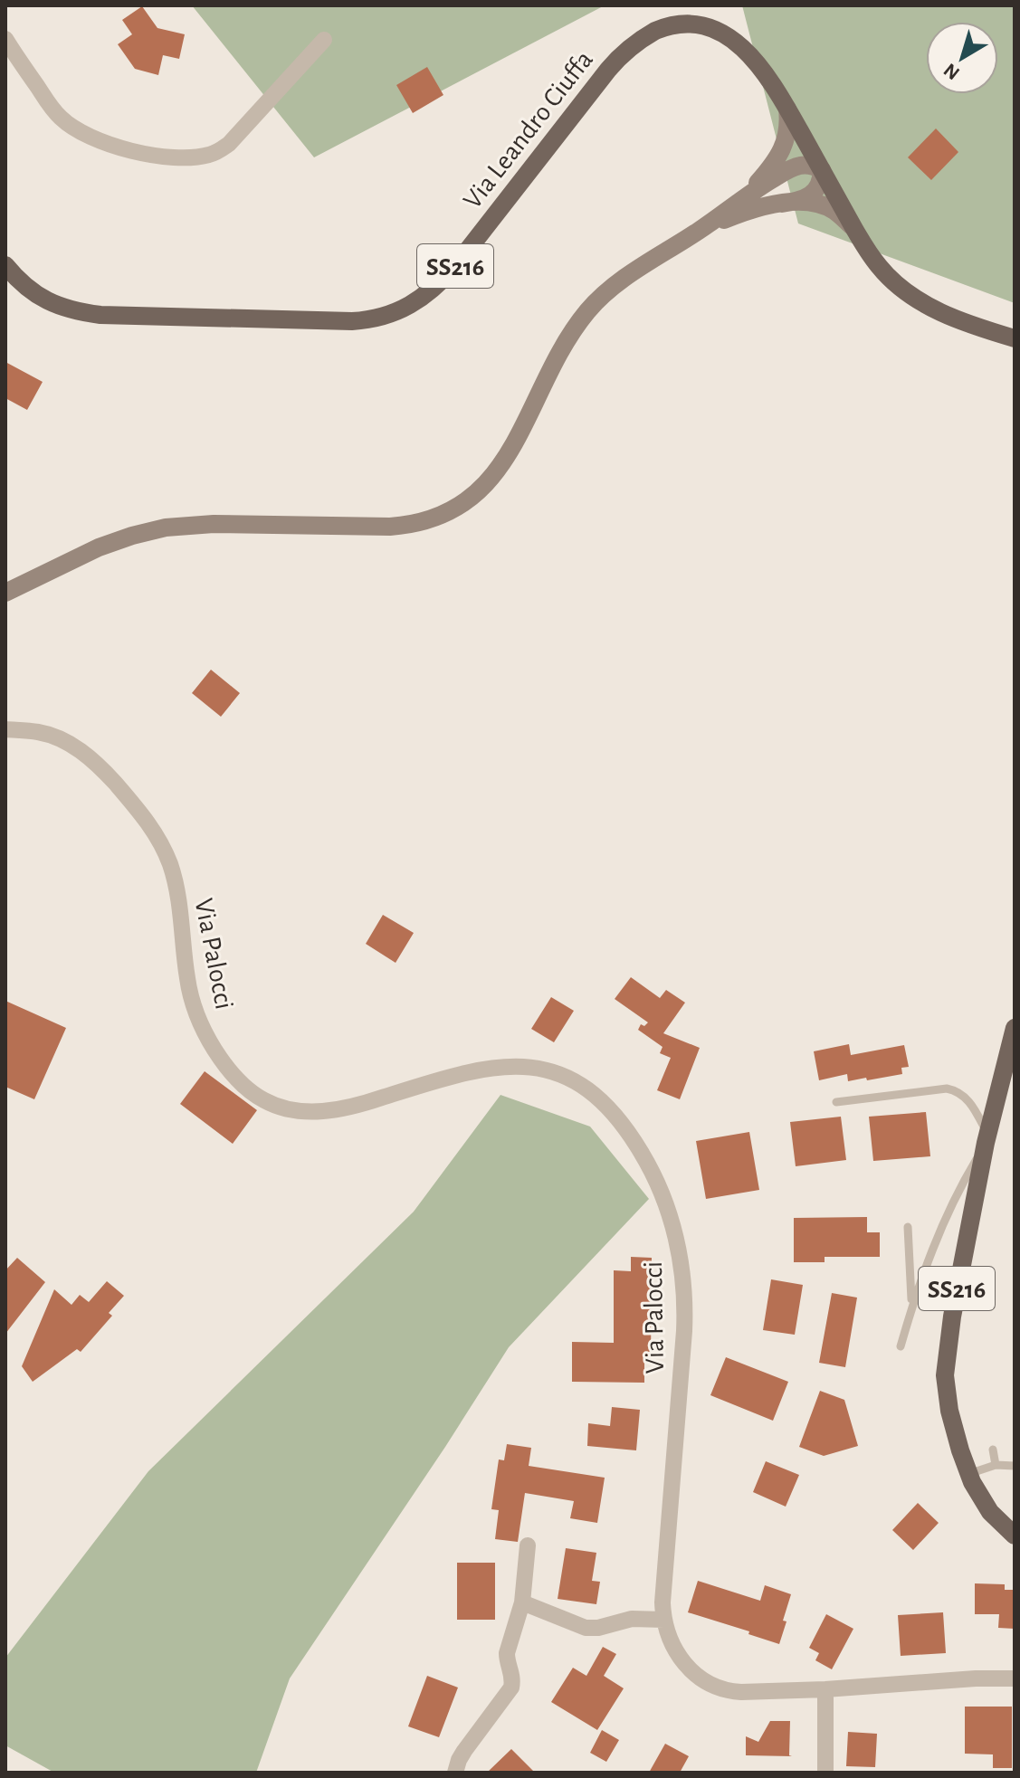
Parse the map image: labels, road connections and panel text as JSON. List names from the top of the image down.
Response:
{
  "streets": {
    "main road": ["Via Leandro Ciuffa", "SS216"],
    "street": ["Via Palocci"]
  },
  "crossings": [
    ["Via Leandro Ciuffa", "SS216"]
  ],
  "north": "bottom left"
}
